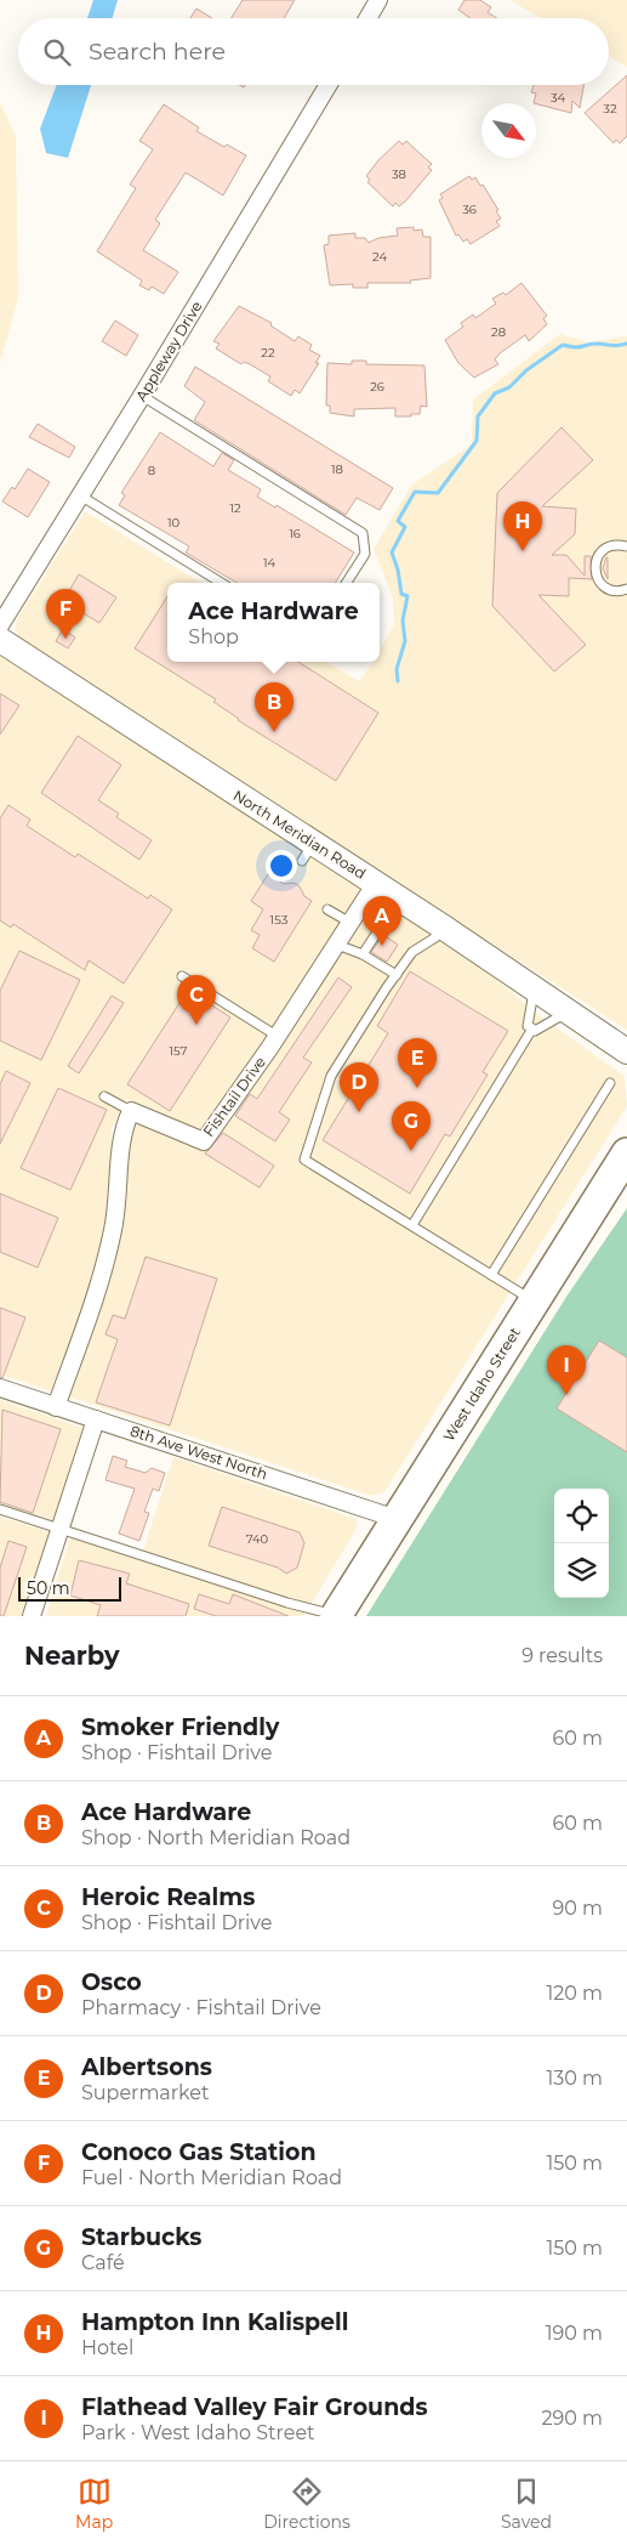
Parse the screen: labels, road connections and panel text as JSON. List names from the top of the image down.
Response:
{
  "streets": {
    "highway": ["West Idaho Street"],
    "street": [
      "Appleway Drive",
      "North Meridian Road",
      "Fishtail Drive",
      "8th Ave West North"
    ]
  },
  "crossings": [
    ["North Meridian Road", "Fishtail Drive"],
    ["West Idaho Street", "8th Ave West North"]
  ],
  "house_numbers": [
    "34",
    "32",
    "38",
    "36",
    "24",
    "28",
    "22",
    "26",
    "18",
    "8",
    "12",
    "10",
    "16",
    "14",
    "153",
    "157",
    "740"
  ],
  "scale_bar": "50 m",
  "north": "bottom right",
  "page": {
    "search": "Search here",
    "pins": [
      "H",
      "F",
      "B",
      "A",
      "C",
      "E",
      "D",
      "G",
      "I"
    ],
    "popup": ["Ace Hardware", "Shop"],
    "scale": "50 m",
    "heading": ["Nearby", "9 results"],
    "list": [
      {
        "mark": "A",
        "name": "Smoker Friendly",
        "note": "Shop · Fishtail Drive",
        "value": "60 m"
      },
      {
        "mark": "B",
        "name": "Ace Hardware",
        "note": "Shop · North Meridian Road",
        "value": "60 m"
      },
      {
        "mark": "C",
        "name": "Heroic Realms",
        "note": "Shop · Fishtail Drive",
        "value": "90 m"
      },
      {
        "mark": "D",
        "name": "Osco",
        "note": "Pharmacy · Fishtail Drive",
        "value": "120 m"
      },
      {
        "mark": "E",
        "name": "Albertsons",
        "note": "Supermarket",
        "value": "130 m"
      },
      {
        "mark": "F",
        "name": "Conoco Gas Station",
        "note": "Fuel · North Meridian Road",
        "value": "150 m"
      },
      {
        "mark": "G",
        "name": "Starbucks",
        "note": "Café",
        "value": "150 m"
      },
      {
        "mark": "H",
        "name": "Hampton Inn Kalispell",
        "note": "Hotel",
        "value": "190 m"
      },
      {
        "mark": "I",
        "name": "Flathead Valley Fair Grounds",
        "note": "Park · West Idaho Street",
        "value": "290 m"
      }
    ],
    "nav": ["Map", "Directions", "Saved"]
  }
}
